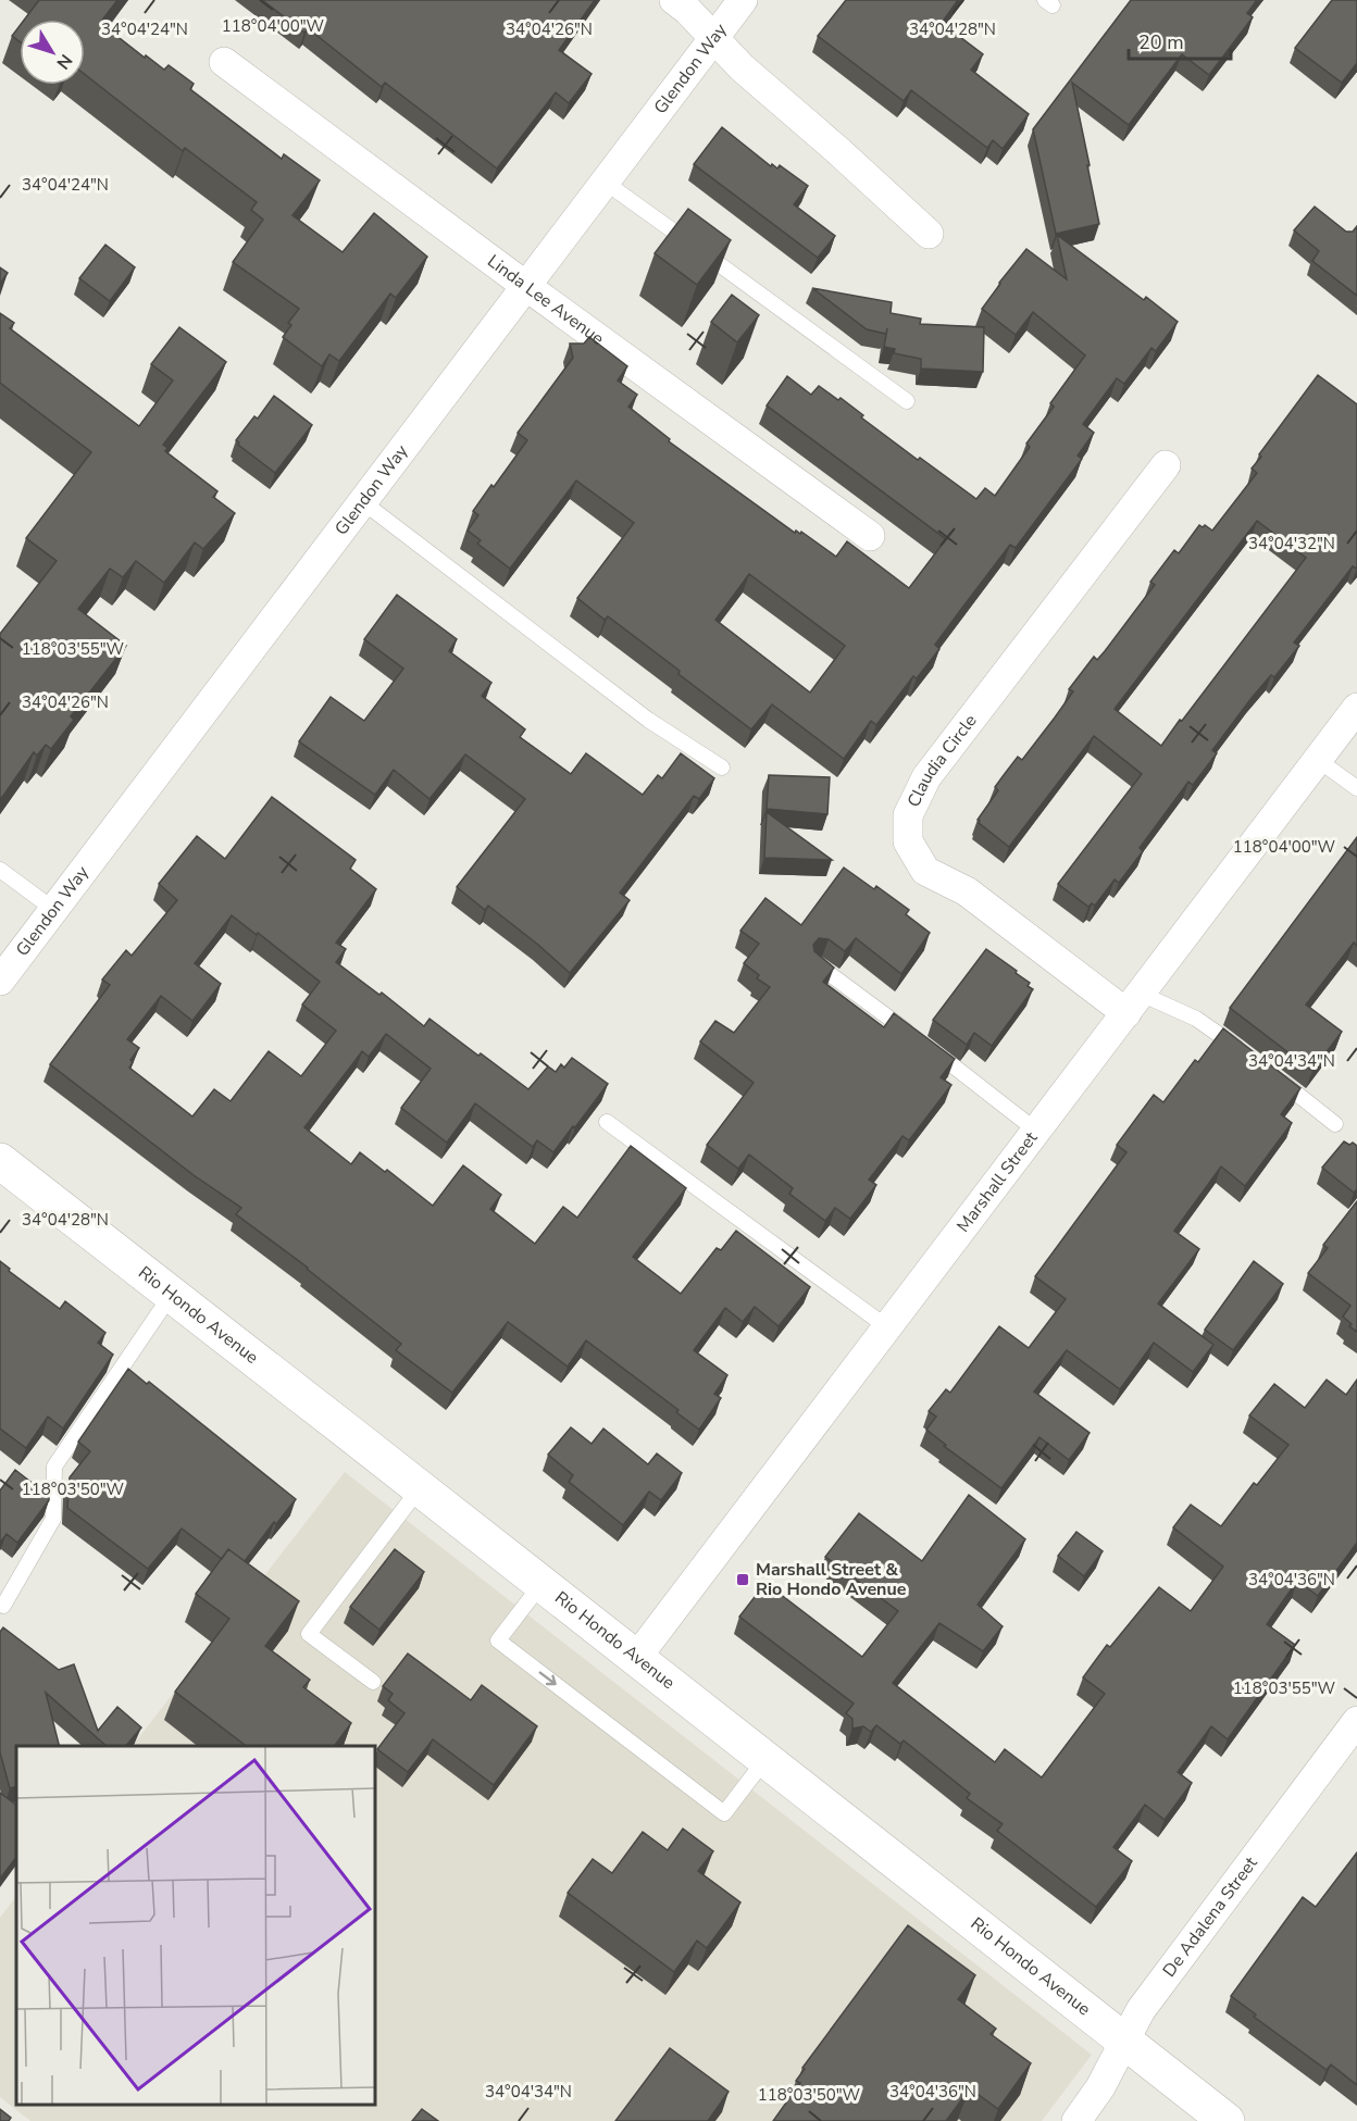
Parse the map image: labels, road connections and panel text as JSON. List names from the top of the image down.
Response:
{
  "streets": {
    "street": [
      "Glendon Way",
      "Linda Lee Avenue",
      "Claudia Circle",
      "Marshall Street",
      "Rio Hondo Avenue",
      "De Adalena Street"
    ]
  },
  "crossings": [
    ["Glendon Way", "Linda Lee Avenue"],
    ["Claudia Circle", "Marshall Street"],
    ["Marshall Street", "Rio Hondo Avenue"],
    ["Rio Hondo Avenue", "De Adalena Street"]
  ],
  "places": {
    "transit": ["Marshall Street & Rio Hondo Avenue"]
  },
  "scale_bar": "20 m",
  "north": "bottom right",
  "coordinates": [
    "118°04'00\"W",
    "34°04'24\"N",
    "34°04'26\"N",
    "34°04'28\"N",
    "34°04'32\"N",
    "118°03'55\"W",
    "34°04'34\"N",
    "118°03'50\"W",
    "34°04'36\"N"
  ]
}
